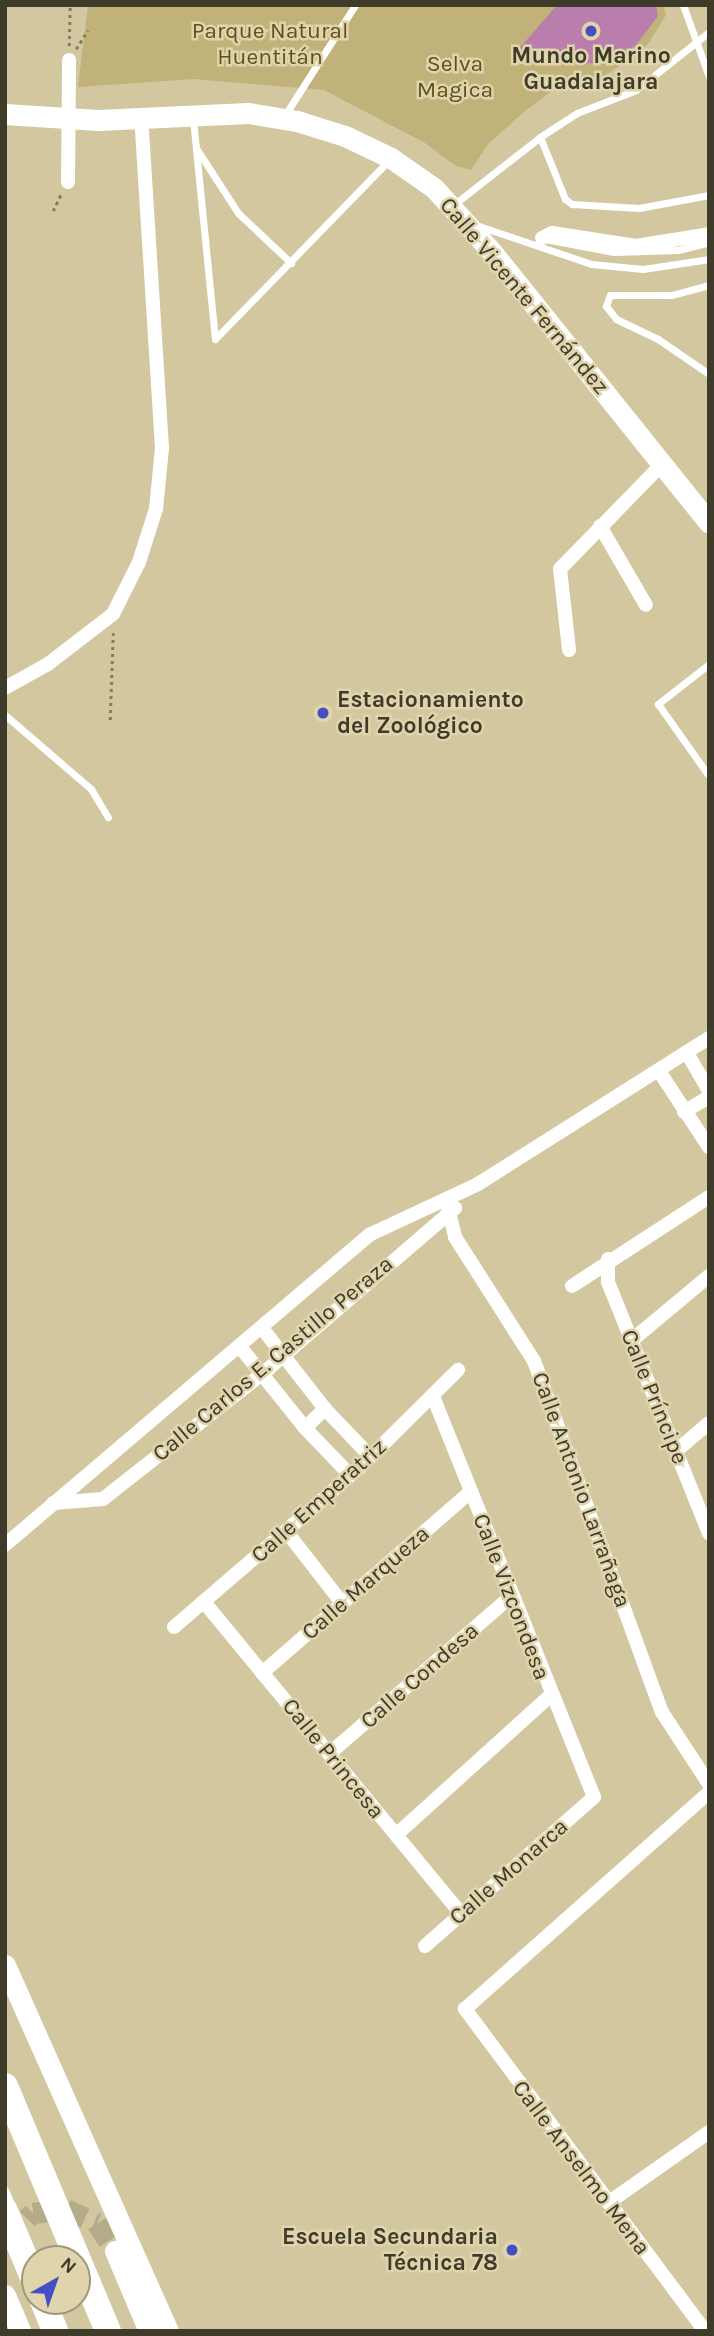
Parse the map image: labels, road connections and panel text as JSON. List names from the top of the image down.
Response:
{
  "streets": {
    "street": [
      "Calle Vicente Fernández",
      "Calle Carlos E. Castillo Peraza",
      "Calle Príncipe",
      "Calle Antonio Larrañaga",
      "Calle Emperatriz",
      "Calle Marqueza",
      "Calle Vizcondesa",
      "Calle Condesa",
      "Calle Princesa",
      "Calle Monarca",
      "Calle Anselmo Mena"
    ]
  },
  "crossings": [
    ["Calle Carlos E. Castillo Peraza", "Calle Antonio Larrañaga"],
    ["Calle Emperatriz", "Calle Vizcondesa"],
    ["Calle Emperatriz", "Calle Princesa"],
    ["Calle Marqueza", "Calle Vizcondesa"],
    ["Calle Marqueza", "Calle Princesa"],
    ["Calle Vizcondesa", "Calle Condesa"],
    ["Calle Vizcondesa", "Calle Monarca"],
    ["Calle Condesa", "Calle Princesa"],
    ["Calle Princesa", "Calle Monarca"]
  ],
  "parks": ["Parque Natural Huentitán", "Selva Magica"],
  "places": ["Mundo Marino Guadalajara", "Estacionamiento del Zoológico", "Escuela Secundaria Técnica 78"],
  "north": "top right"
}
